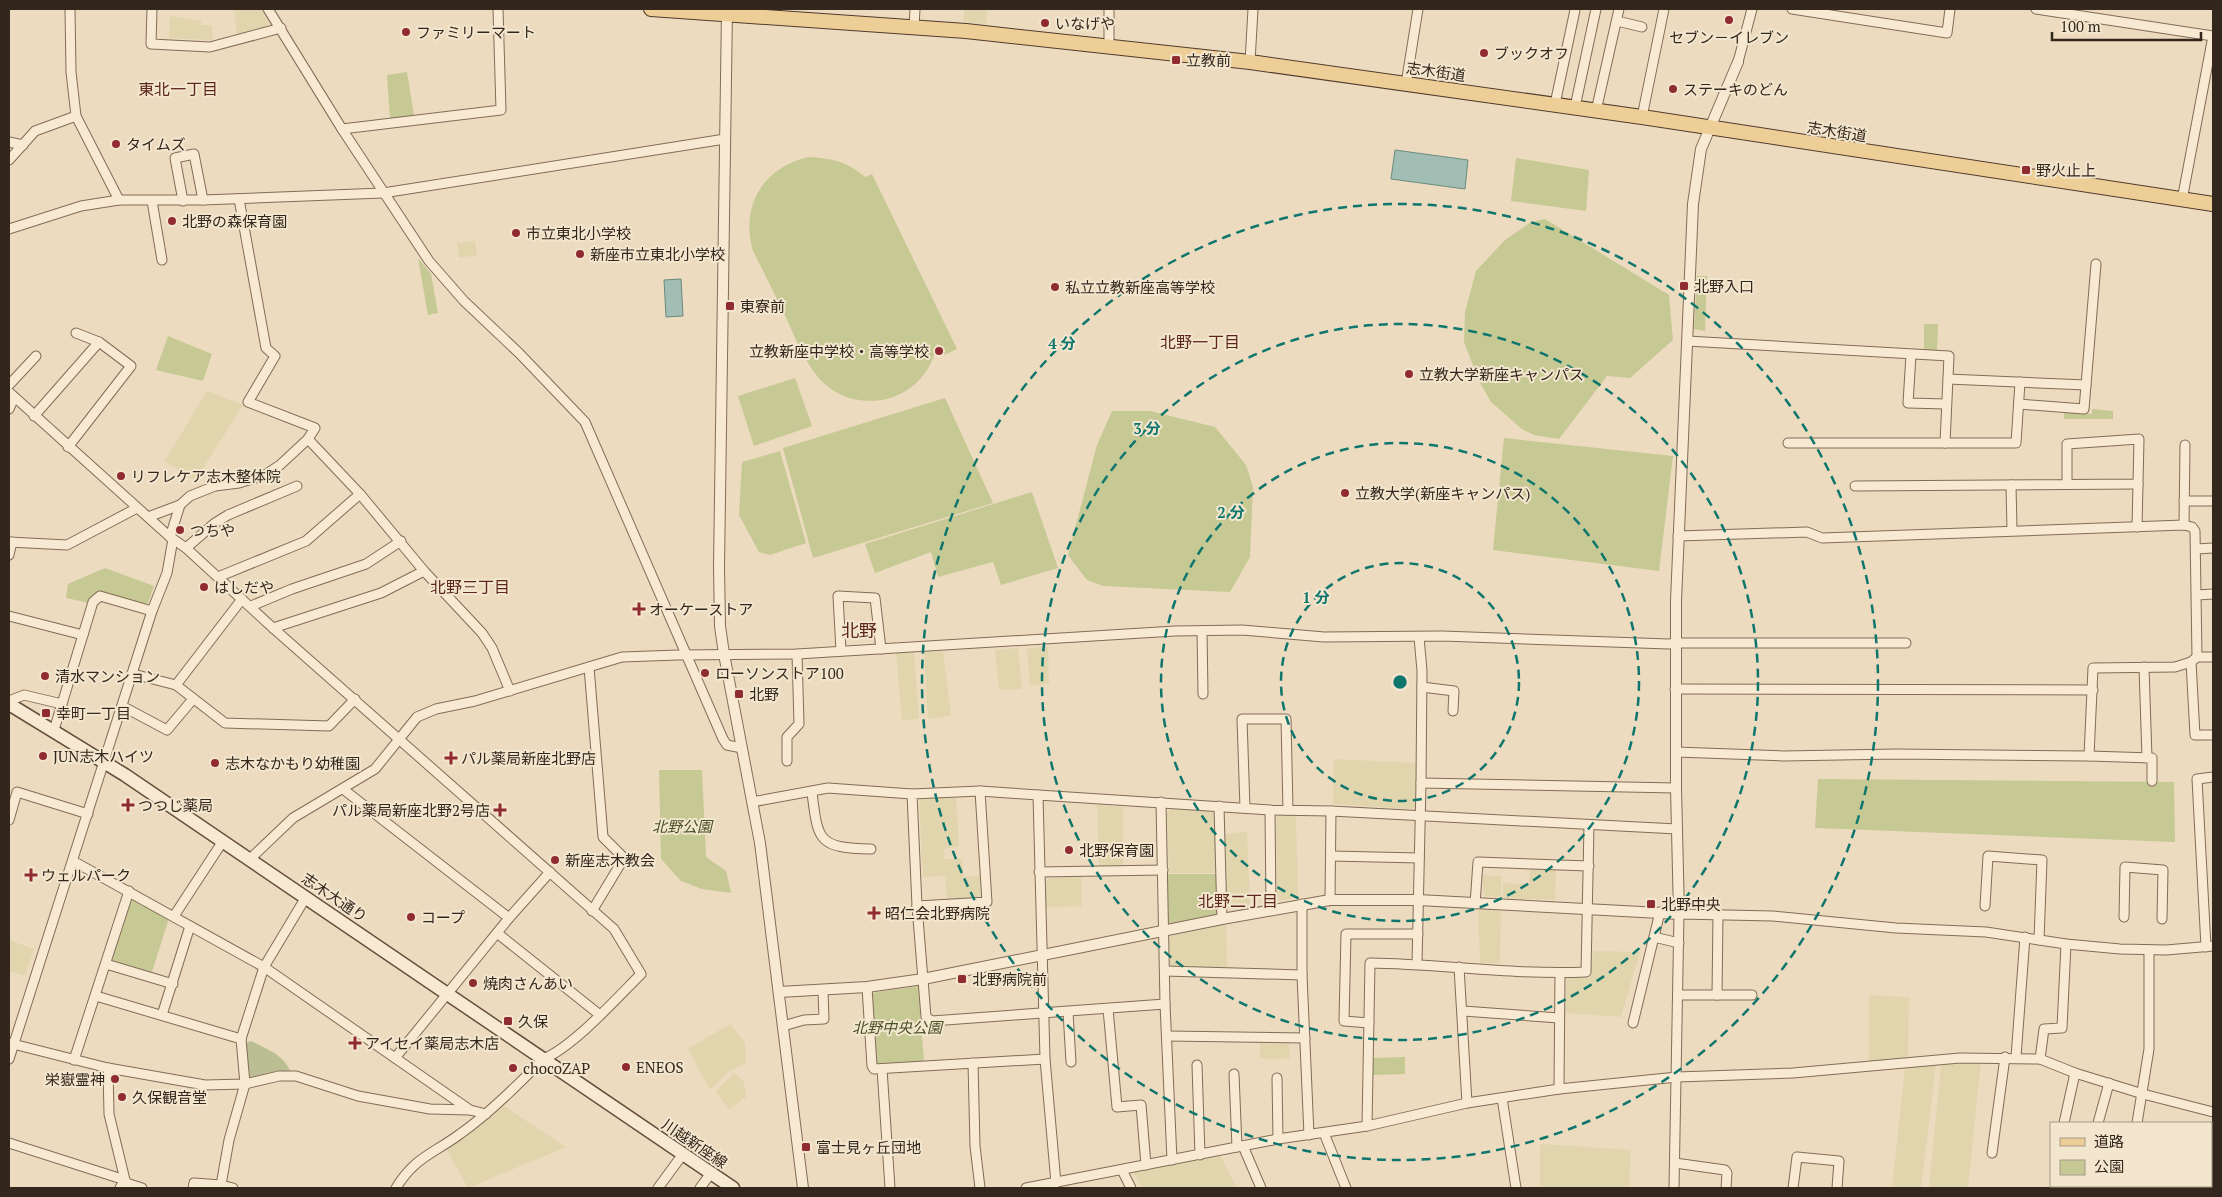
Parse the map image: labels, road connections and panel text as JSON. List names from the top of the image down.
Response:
{
  "streets": {
    "main road": ["志木街道", "志木大通り", "川越新座線"]
  },
  "crossings": [
    ["志木大通り", "川越新座線"]
  ],
  "districts": [
    "東北一丁目",
    "北野一丁目",
    "北野三丁目",
    "北野",
    "北野二丁目"
  ],
  "parks": ["北野公園", "北野中央公園"],
  "places": {
    "other": [
      "セブン－イレブン",
      "いなげや",
      "ファミリーマート",
      "ブックオフ",
      "ステーキのどん",
      "タイムズ",
      "北野の森保育園",
      "市立東北小学校",
      "新座市立東北小学校",
      "私立立教新座高等学校",
      "立教新座中学校・高等学校",
      "立教大学新座キャンパス",
      "リフレケア志木整体院",
      "立教大学(新座キャンパス)",
      "つちや",
      "はしだや",
      "ローソンストア100",
      "清水マンション",
      "JUN志木ハイツ",
      "志木なかもり幼稚園",
      "北野保育園",
      "新座志木教会",
      "コープ",
      "焼肉さんあい",
      "ENEOS",
      "chocoZAP",
      "栄嶽霊神",
      "久保観音堂"
    ],
    "transit": [
      "立教前",
      "野火止上",
      "北野入口",
      "東寮前",
      "北野",
      "幸町一丁目",
      "北野中央",
      "北野病院前",
      "久保",
      "富士見ヶ丘団地"
    ],
    "health": [
      "オーケーストア",
      "パル薬局新座北野店",
      "つつじ薬局",
      "パル薬局新座北野2号店",
      "ウェルパーク",
      "昭仁会北野病院",
      "アイセイ薬局志木店"
    ]
  },
  "legend": ["道路", "公園"],
  "scale_bar": "100 m",
  "rings": [
    "4 分",
    "3 分",
    "2 分",
    "1 分"
  ]
}
